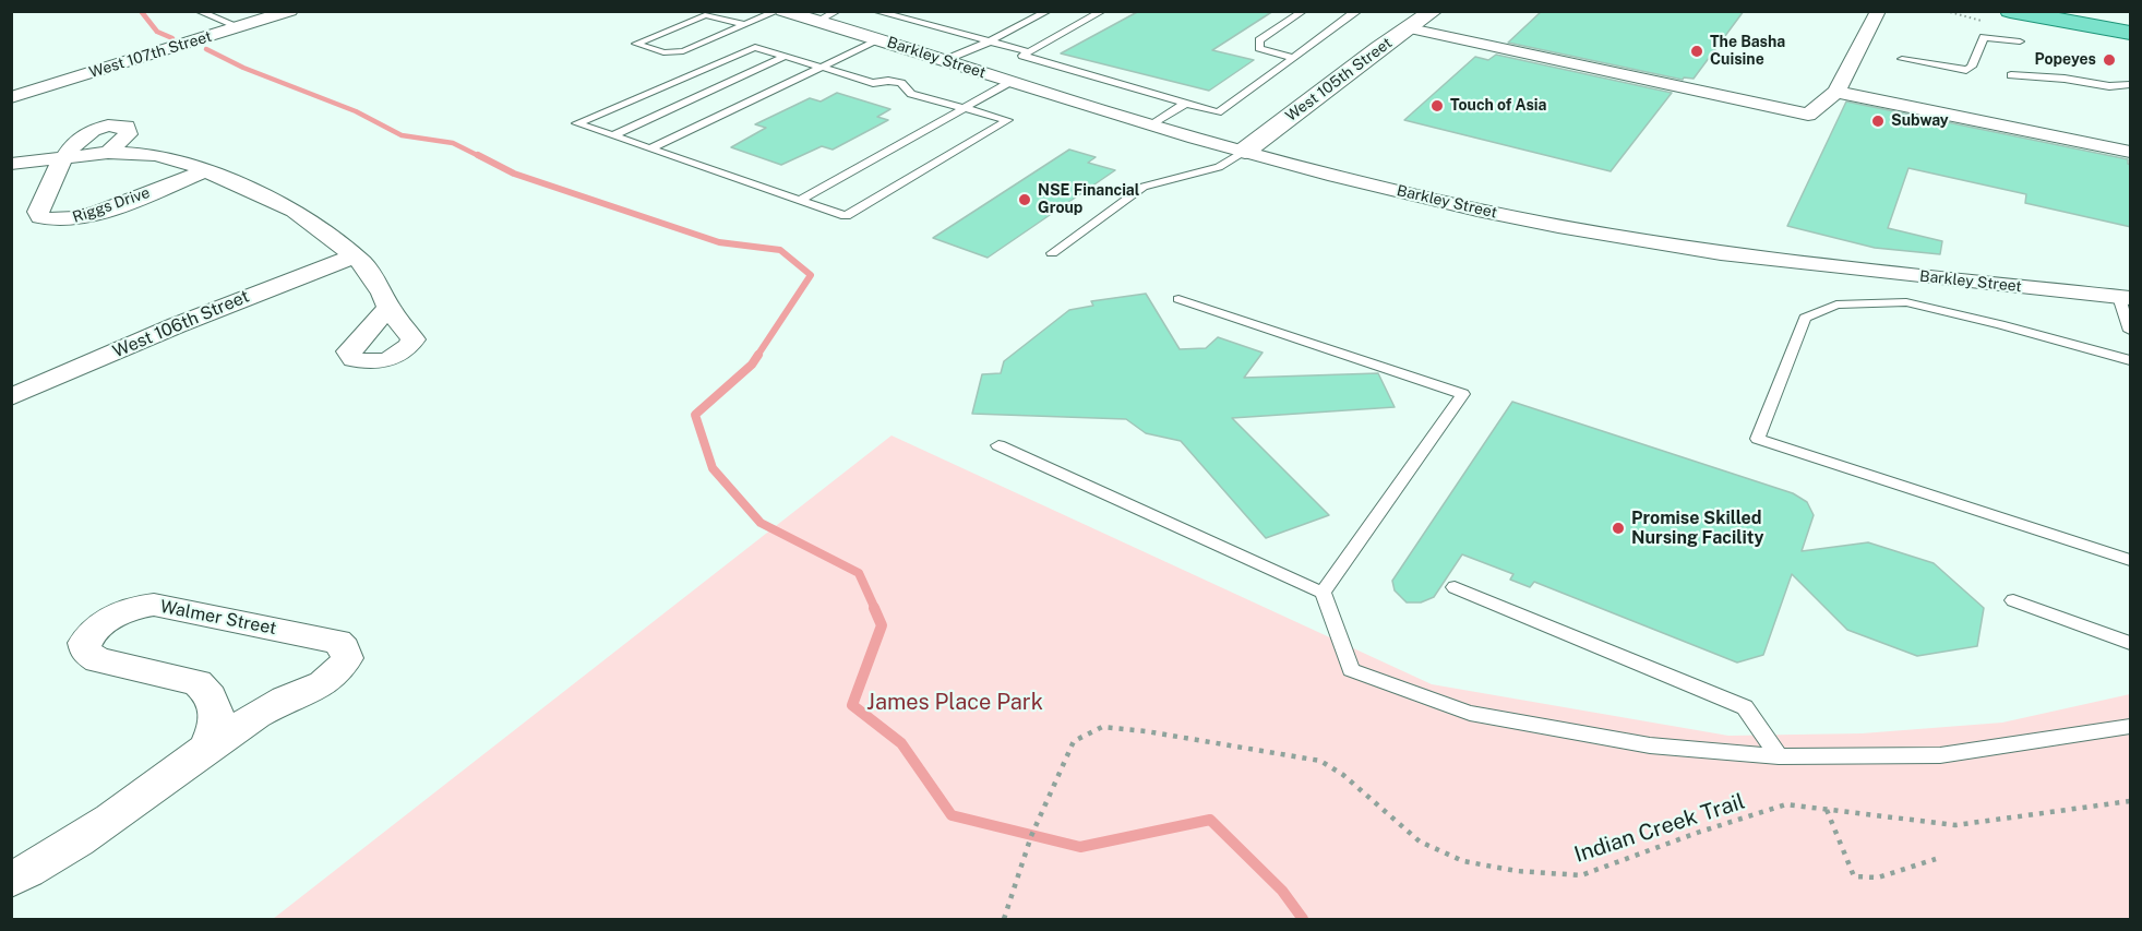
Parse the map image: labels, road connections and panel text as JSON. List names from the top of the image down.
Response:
{
  "streets": {
    "street": [
      "West 107th Street",
      "Barkley Street",
      "West 105th Street",
      "Riggs Drive",
      "West 106th Street",
      "Walmer Street"
    ],
    "path": ["Indian Creek Trail"]
  },
  "crossings": [
    ["Barkley Street", "West 105th Street"]
  ],
  "parks": ["James Place Park"],
  "places": [
    "The Basha Cuisine",
    "Popeyes",
    "Touch of Asia",
    "Subway",
    "NSE Financial Group",
    "Promise Skilled Nursing Facility"
  ]
}
